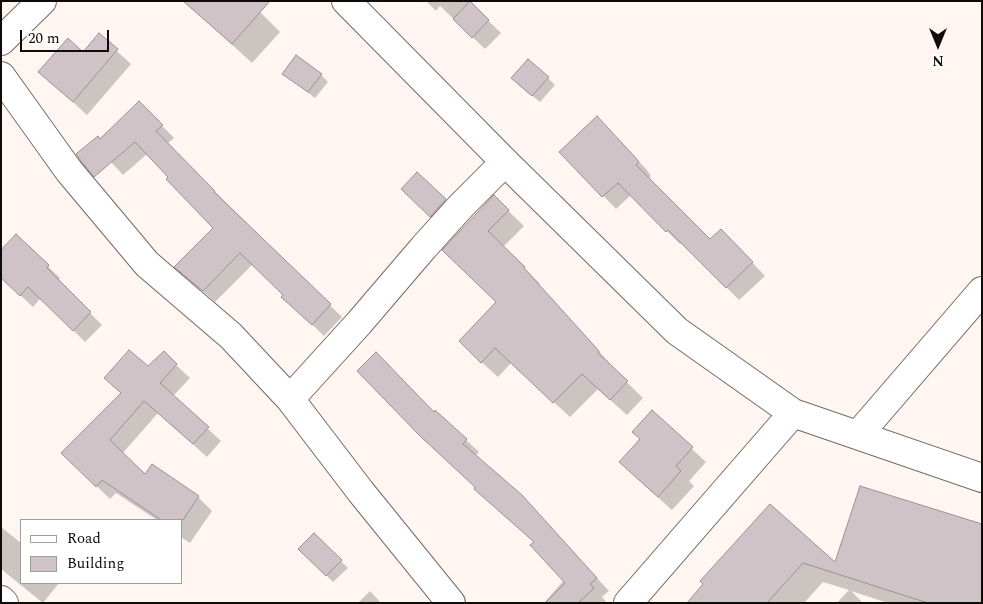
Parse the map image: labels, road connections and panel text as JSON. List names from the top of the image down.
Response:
{
  "legend": ["Road", "Building"],
  "scale_bar": "20 m",
  "north": "bottom"
}
